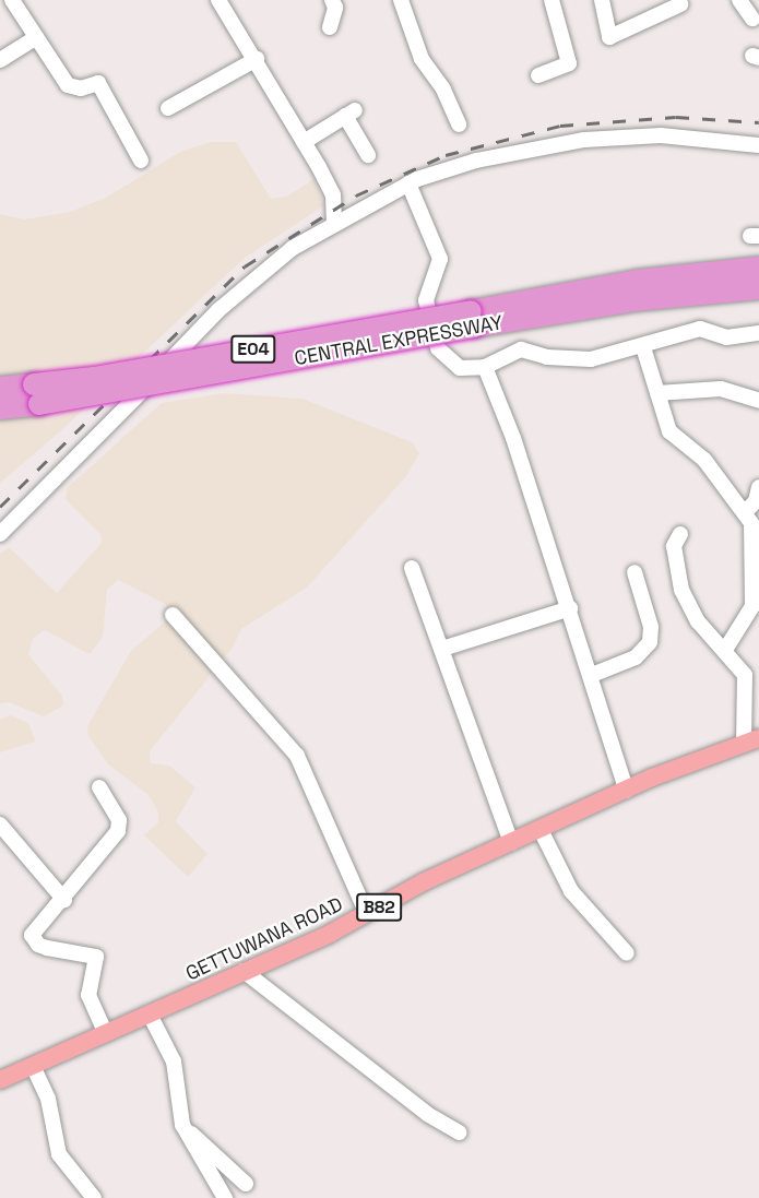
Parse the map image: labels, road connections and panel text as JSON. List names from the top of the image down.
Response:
{
  "streets": {
    "highway": ["CENTRAL EXPRESSWAY", "E04"],
    "main road": ["B82", "GETTUWANA ROAD"]
  }
}
